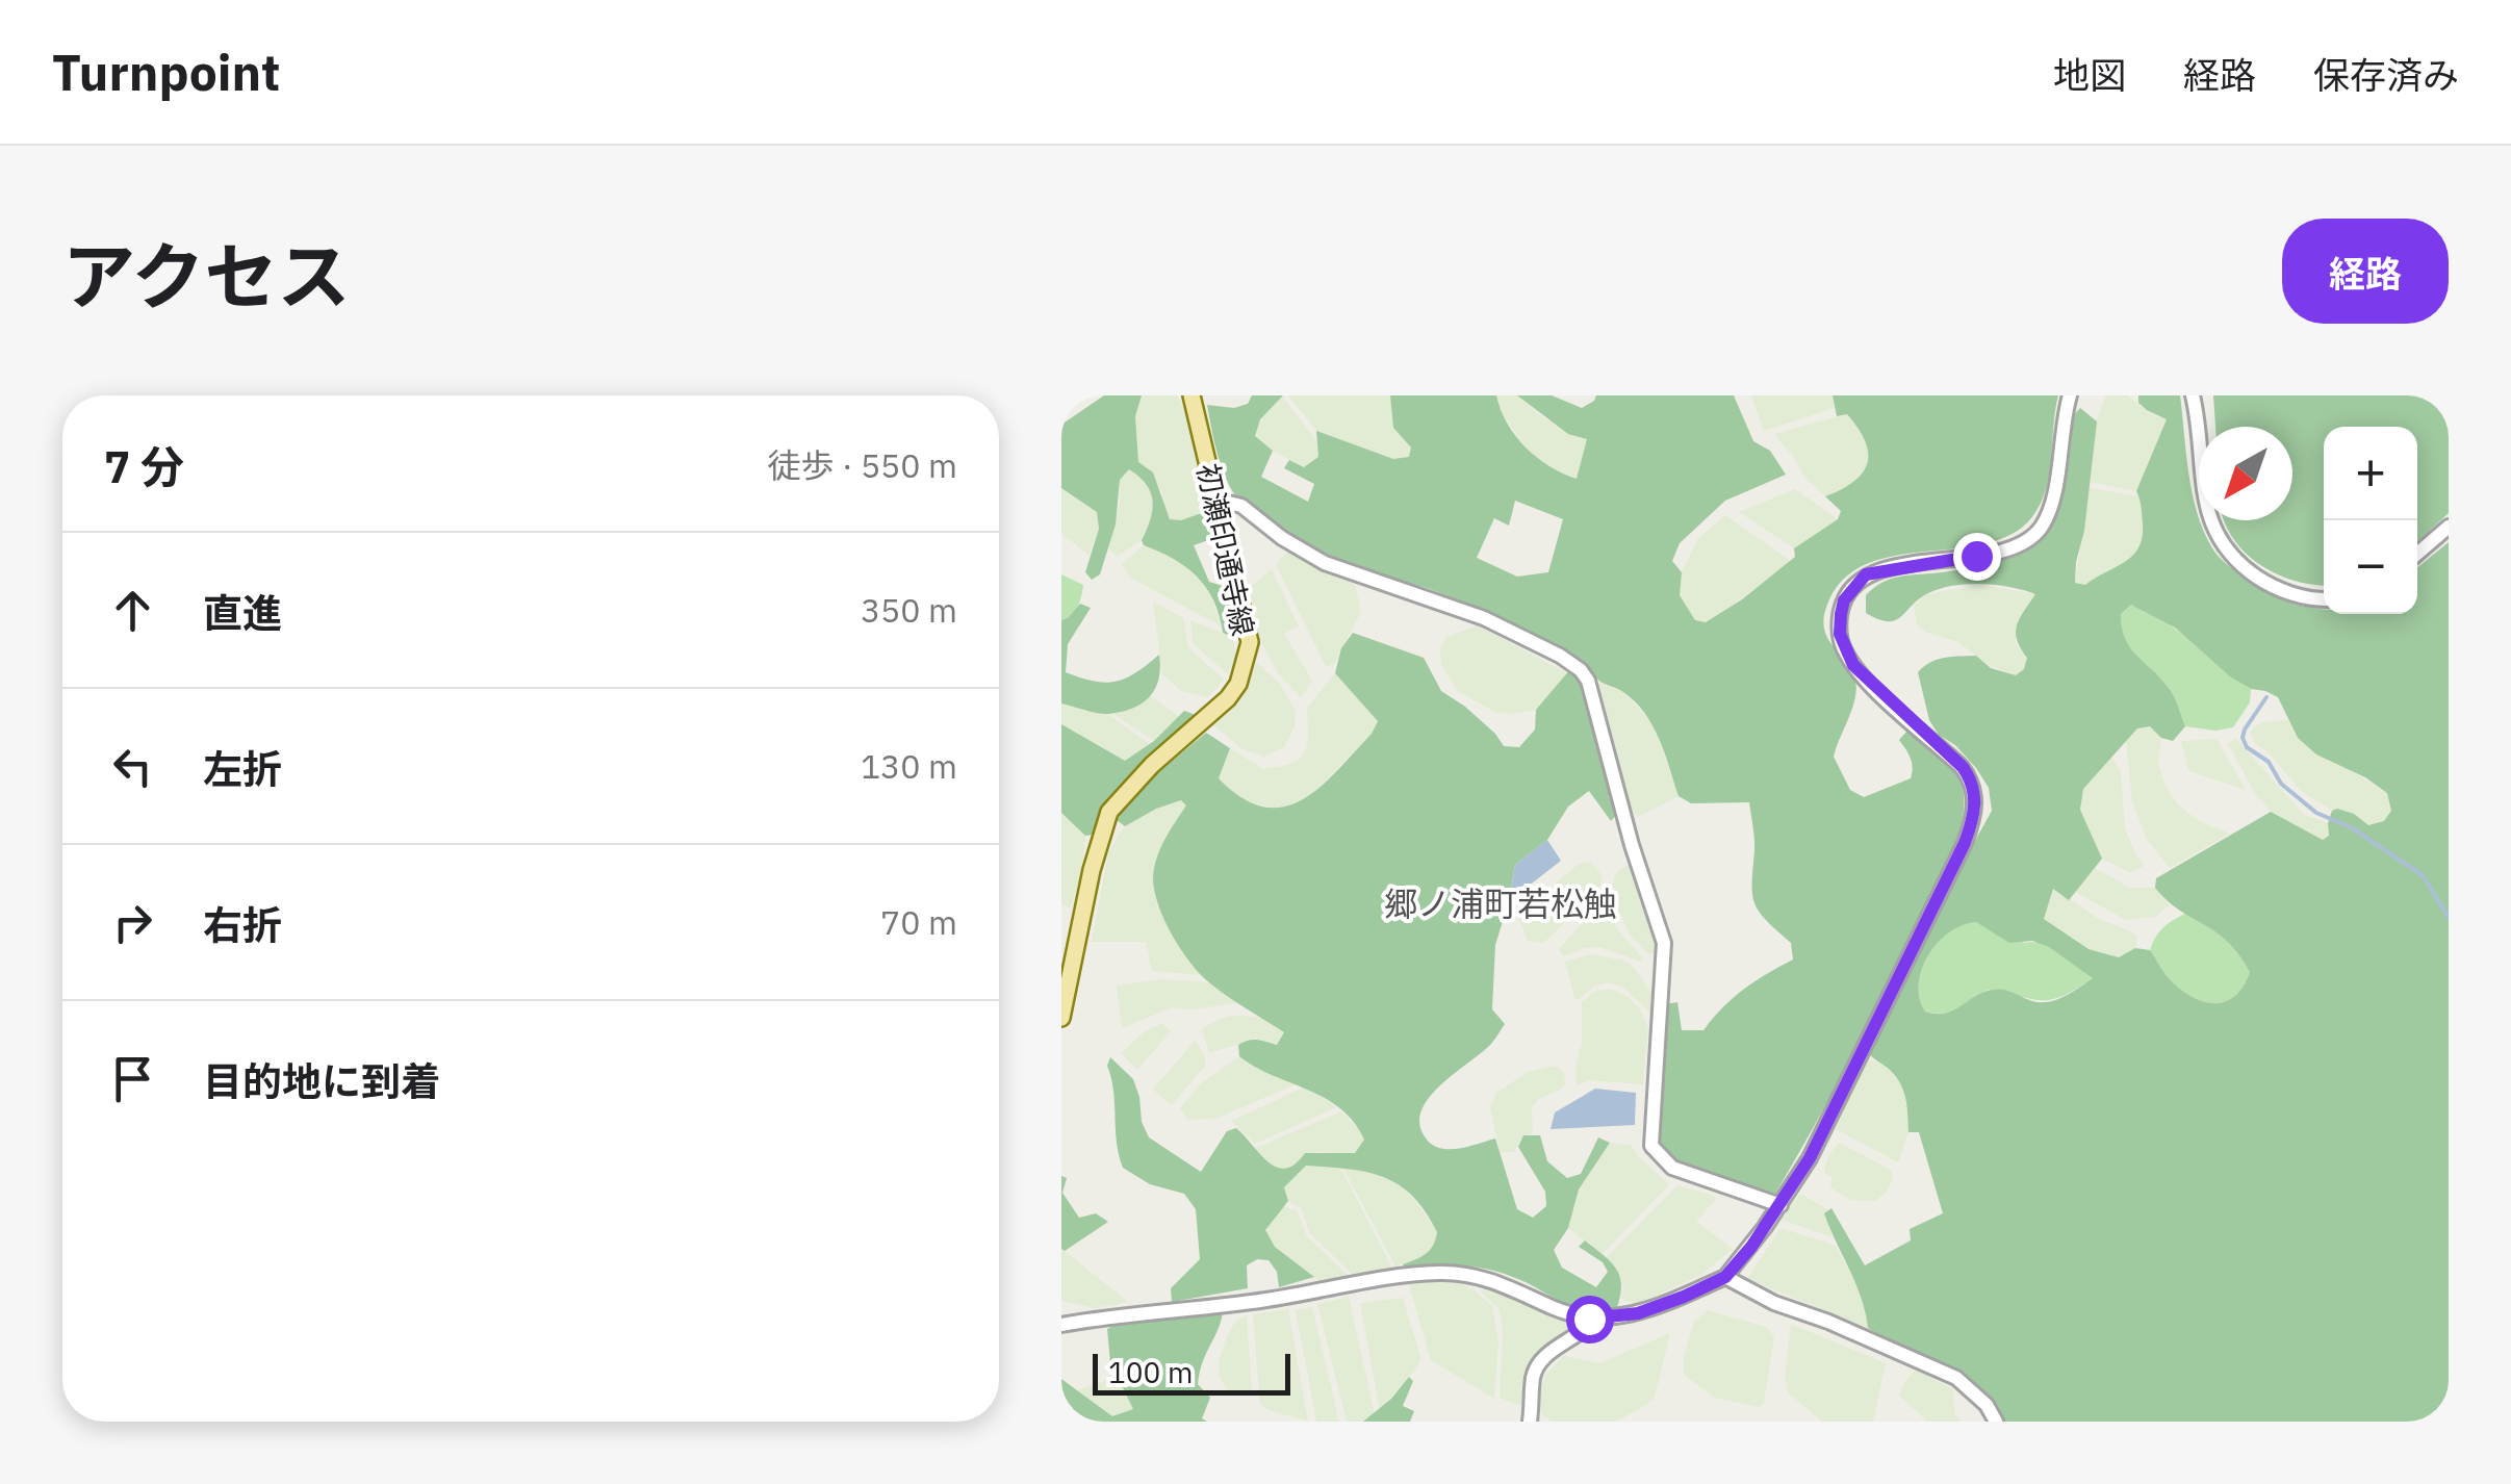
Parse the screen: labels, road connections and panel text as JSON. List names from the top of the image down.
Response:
{
  "streets": {
    "main road": ["初瀬印通寺線"]
  },
  "districts": ["郷ノ浦町若松触"],
  "scale_bar": "100 m",
  "north": "bottom left",
  "page": {
    "header": "Turnpoint",
    "nav": ["地図", "経路", "保存済み"],
    "title": "アクセス",
    "buttons": "経路",
    "heading": ["7 分", "徒歩 · 550 m"],
    "map_buttons": ["+", "−"],
    "list": [
      ["直進", "350 m"],
      ["左折", "130 m"],
      ["右折", "70 m"],
      "目的地に到着"
    ],
    "scale": "100 m"
  }
}
